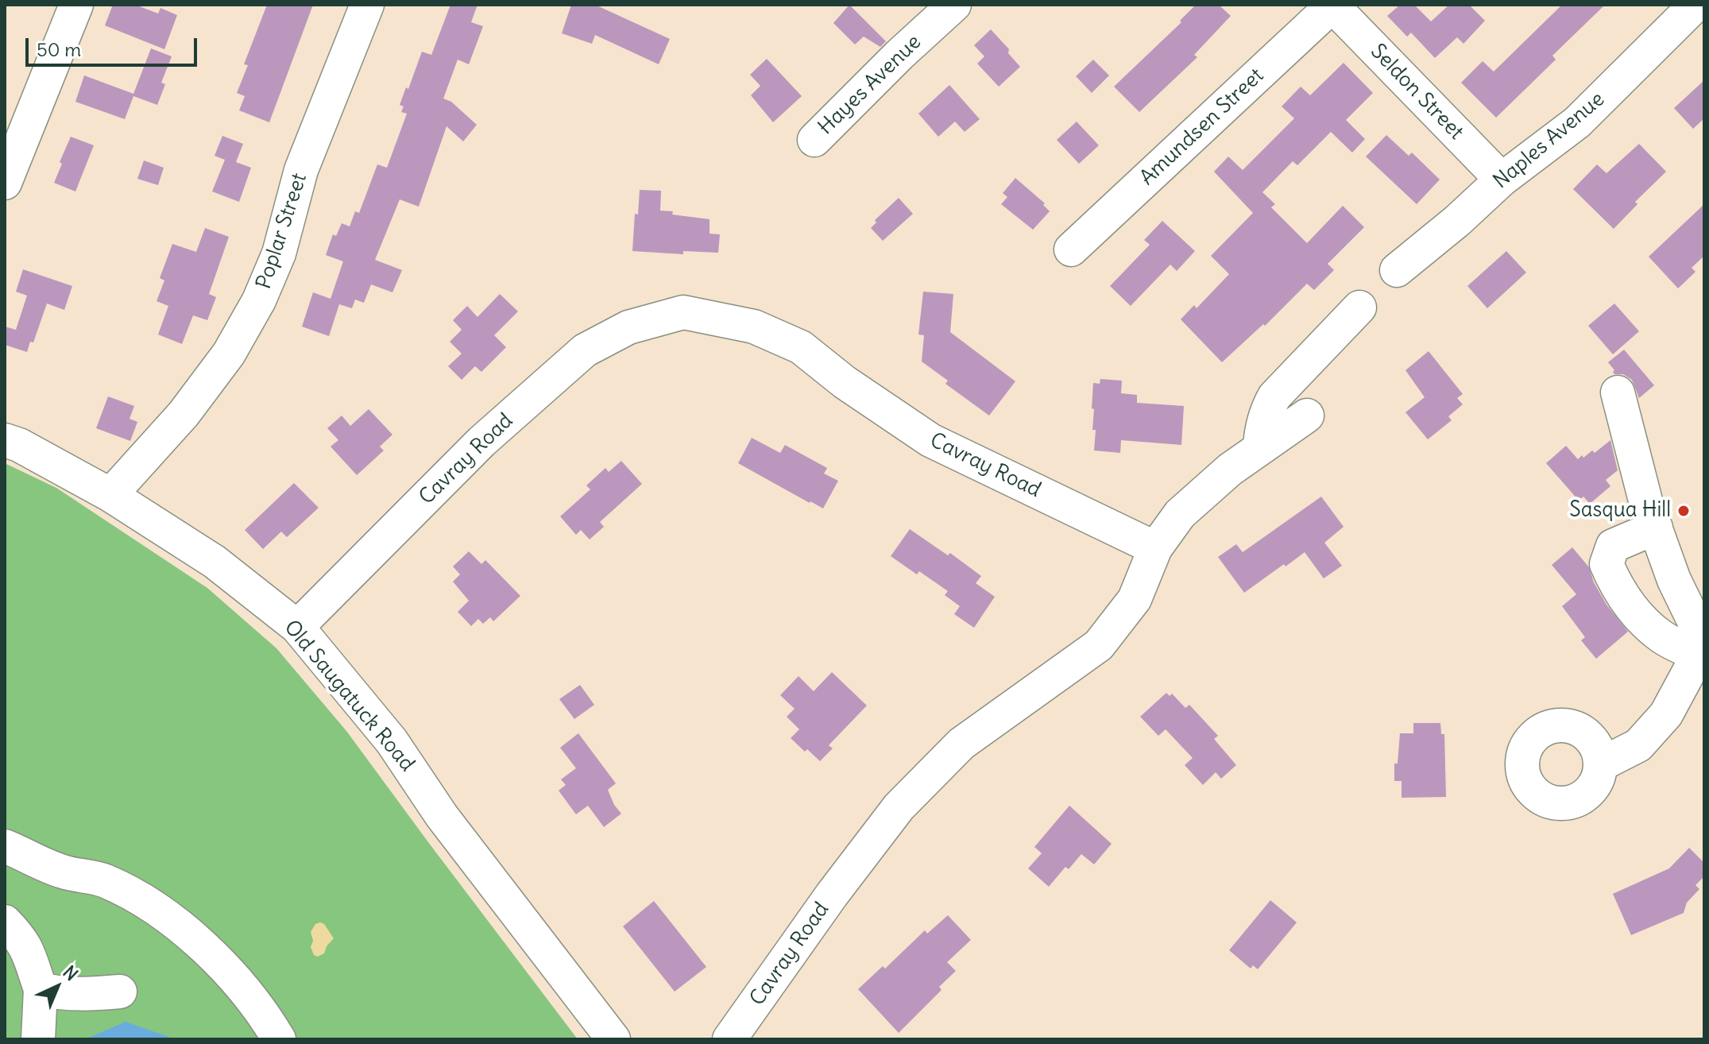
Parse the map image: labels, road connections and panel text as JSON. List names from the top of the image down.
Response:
{
  "streets": {
    "street": [
      "Hayes Avenue",
      "Seldon Street",
      "Amundsen Street",
      "Naples Avenue",
      "Poplar Street",
      "Cavray Road",
      "Old Saugatuck Road"
    ]
  },
  "crossings": [
    ["Seldon Street", "Amundsen Street"],
    ["Seldon Street", "Naples Avenue"],
    ["Poplar Street", "Old Saugatuck Road"],
    ["Cavray Road", "Old Saugatuck Road"]
  ],
  "places": ["Sasqua Hill"],
  "scale_bar": "50 m",
  "north": "top right"
}
